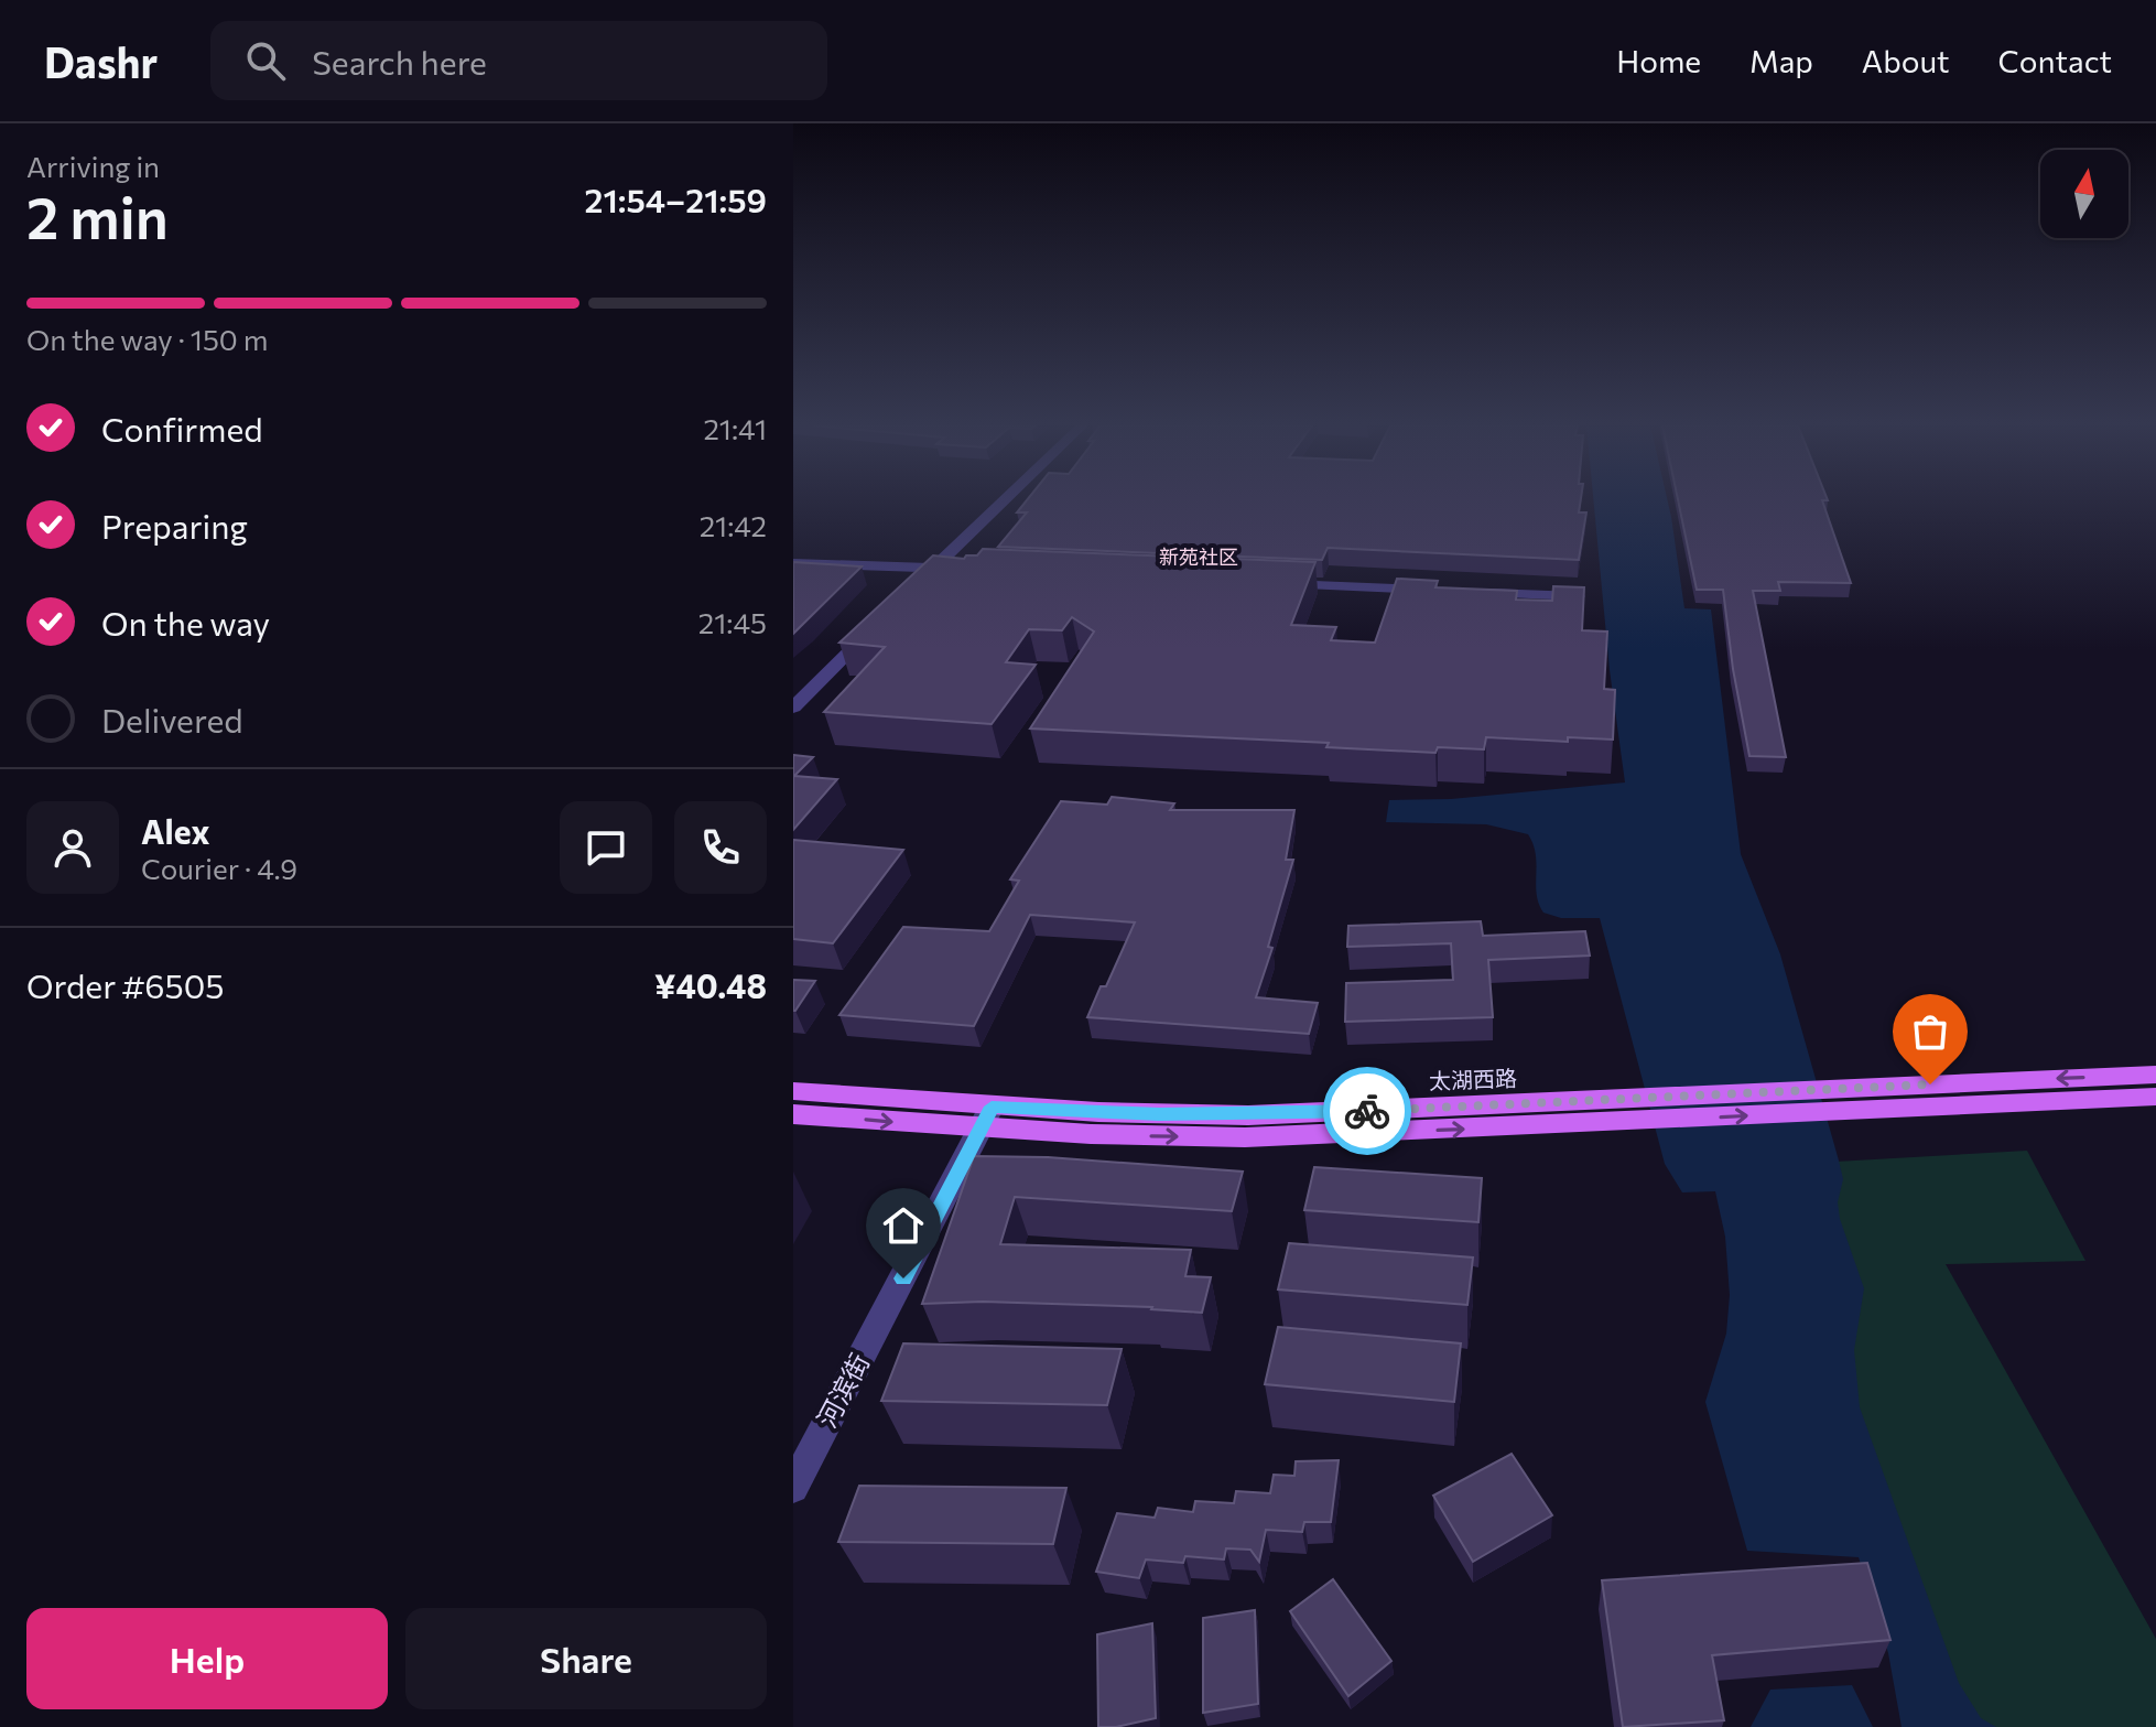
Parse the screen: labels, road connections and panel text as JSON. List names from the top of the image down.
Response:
{
  "streets": {
    "street": ["河滨街"]
  },
  "districts": ["新苑社区"],
  "north": "top",
  "page": {
    "header": "Dashr",
    "search": "Search here",
    "nav": [
      "Home",
      "Map",
      "About",
      "Contact"
    ],
    "heading": ["2 min", "Arriving in", "21:54–21:59"],
    "panel": [
      "Alex",
      "Courier · 4.9",
      "Order #6505",
      "¥40.48"
    ],
    "bar": "On the way · 150 m",
    "list": [
      ["Confirmed", "21:41"],
      ["Preparing", "21:42"],
      ["On the way", "21:45"],
      "Delivered"
    ],
    "buttons": ["Help", "Share"]
  }
}
